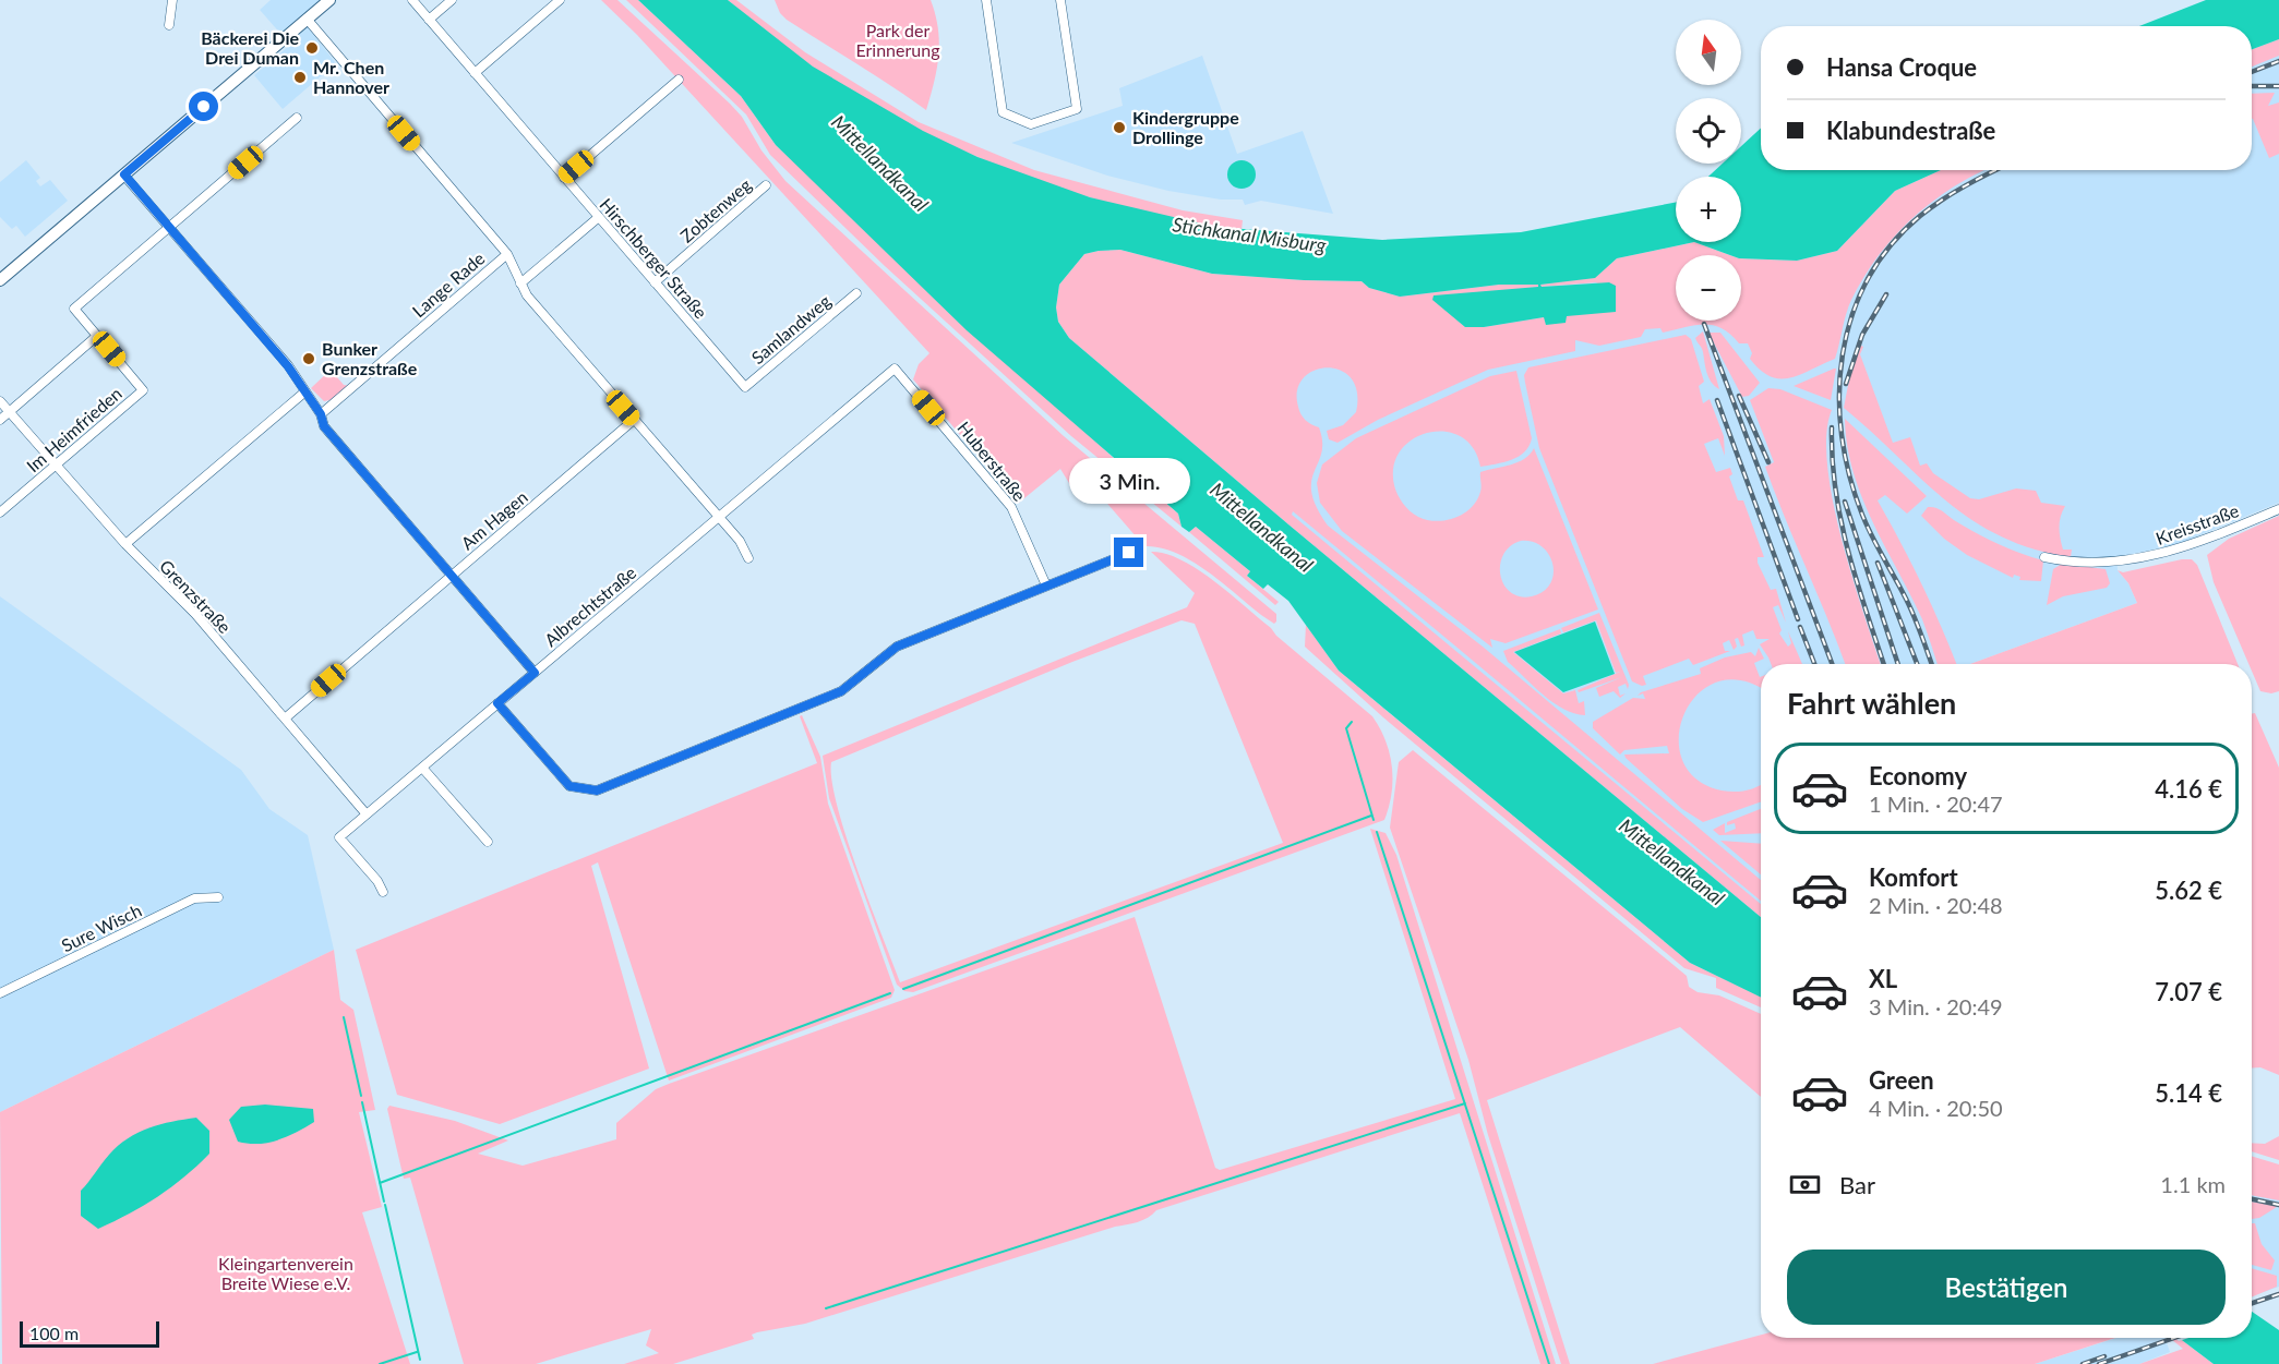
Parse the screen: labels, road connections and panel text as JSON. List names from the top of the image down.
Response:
{
  "streets": {
    "street": [
      "Zobtenweg",
      "Hirschberger Straße",
      "Lange Rade",
      "Samlandweg",
      "Im Heimfrieden",
      "Huberstraße",
      "Am Hagen",
      "Kreisstraße",
      "Grenzstraße",
      "Albrechtstraße",
      "Sure Wisch"
    ]
  },
  "crossings": [
    ["Zobtenweg", "Hirschberger Straße"],
    ["Hirschberger Straße", "Samlandweg"],
    ["Im Heimfrieden", "Grenzstraße"],
    ["Huberstraße", "Albrechtstraße"],
    ["Am Hagen", "Grenzstraße"],
    ["Grenzstraße", "Albrechtstraße"]
  ],
  "water": ["Mittellandkanal", "Stichkanal Misburg"],
  "parks": ["Park der Erinnerung", "Kleingartenverein Breite Wiese e.V."],
  "places": [
    "Bäckerei Die Drei Duman",
    "Mr. Chen Hannover",
    "Kindergruppe Drollinge",
    "Bunker Grenzstraße"
  ],
  "scale_bar": "100 m",
  "north": "top",
  "page": {
    "map_buttons": ["+", "−"],
    "banner": ["Hansa Croque", "Klabundestraße"],
    "bubble": "3 Min.",
    "heading": "Fahrt wählen",
    "list": [
      {
        "name": "Economy",
        "note": "1 Min. · 20:47",
        "value": "4.16 €"
      },
      {
        "name": "Komfort",
        "note": "2 Min. · 20:48",
        "value": "5.62 €"
      },
      {
        "name": "XL",
        "note": "3 Min. · 20:49",
        "value": "7.07 €"
      },
      {
        "name": "Green",
        "note": "4 Min. · 20:50",
        "value": "5.14 €"
      }
    ],
    "pay": ["Bar", "1.1 km"],
    "buttons": "Bestätigen",
    "scale": "100 m"
  }
}
